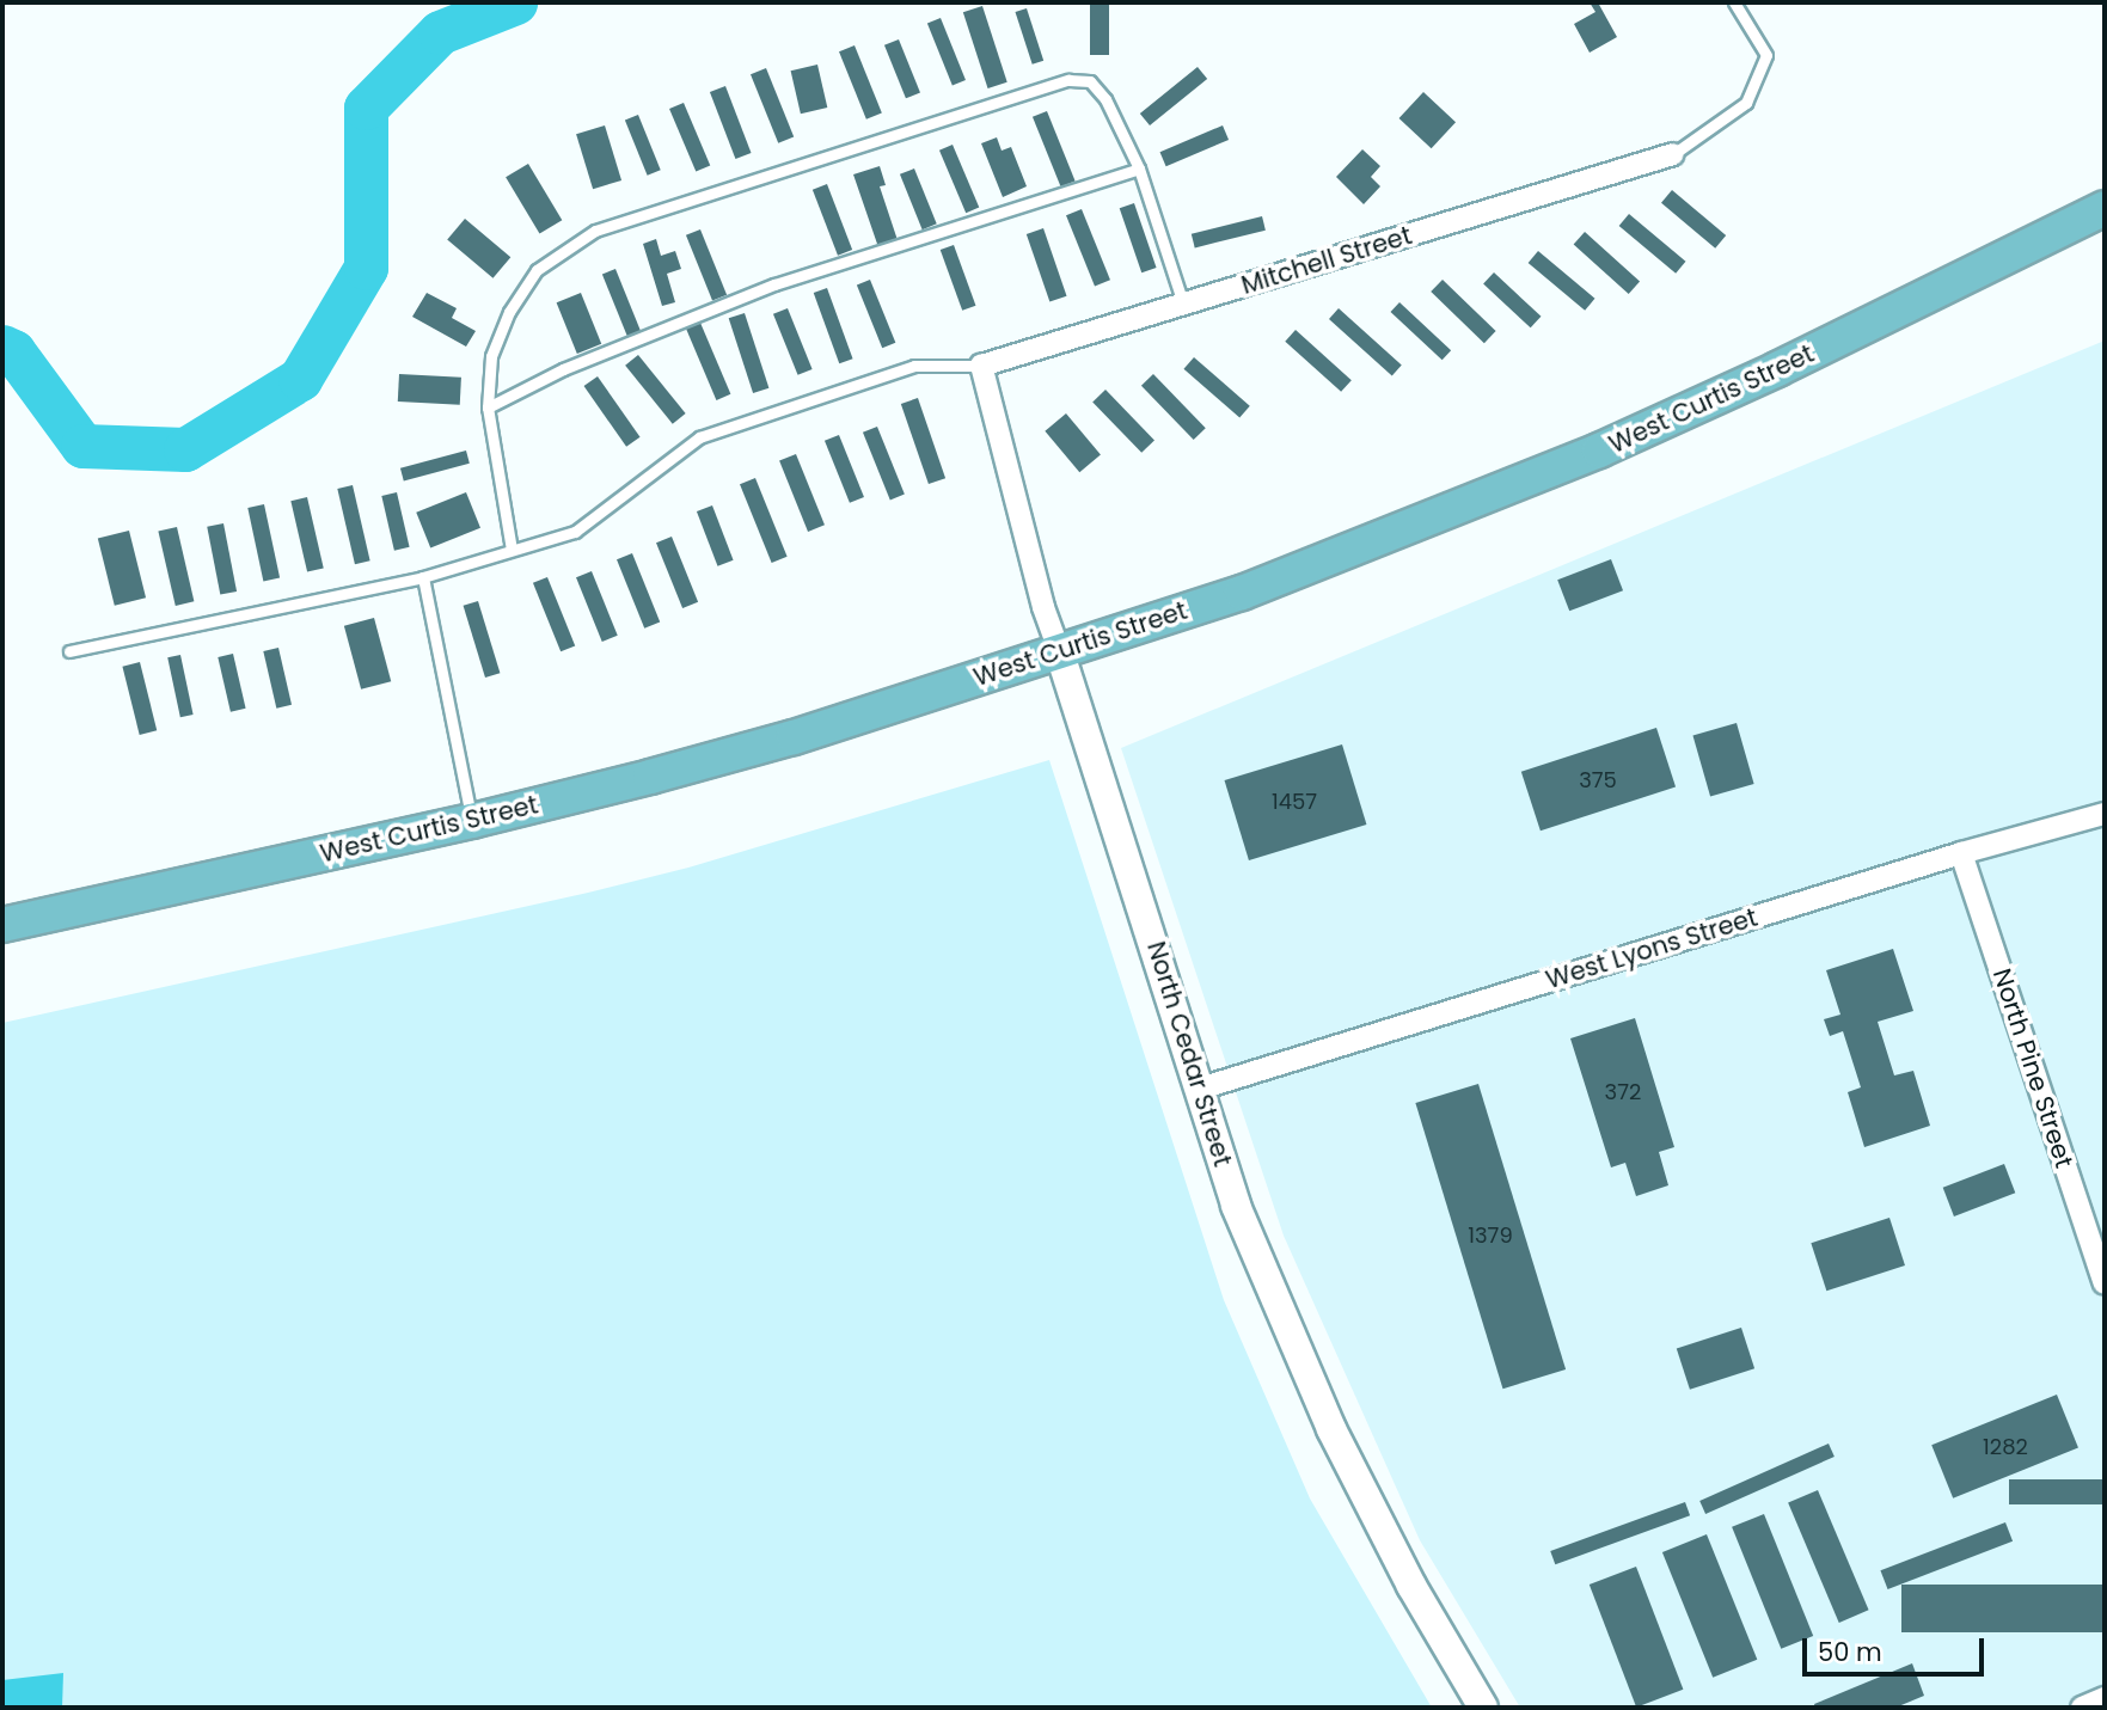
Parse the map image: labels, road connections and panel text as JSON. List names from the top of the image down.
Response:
{
  "streets": {
    "main road": ["West Curtis Street"],
    "street": [
      "Mitchell Street",
      "West Lyons Street",
      "North Cedar Street",
      "North Pine Street"
    ]
  },
  "crossings": [
    ["Mitchell Street", "North Cedar Street"],
    ["West Curtis Street", "North Cedar Street"],
    ["West Lyons Street", "North Cedar Street"],
    ["West Lyons Street", "North Pine Street"]
  ],
  "house_numbers": [
    "375",
    "1457",
    "372",
    "1379",
    "1282"
  ],
  "scale_bar": "50 m"
}
